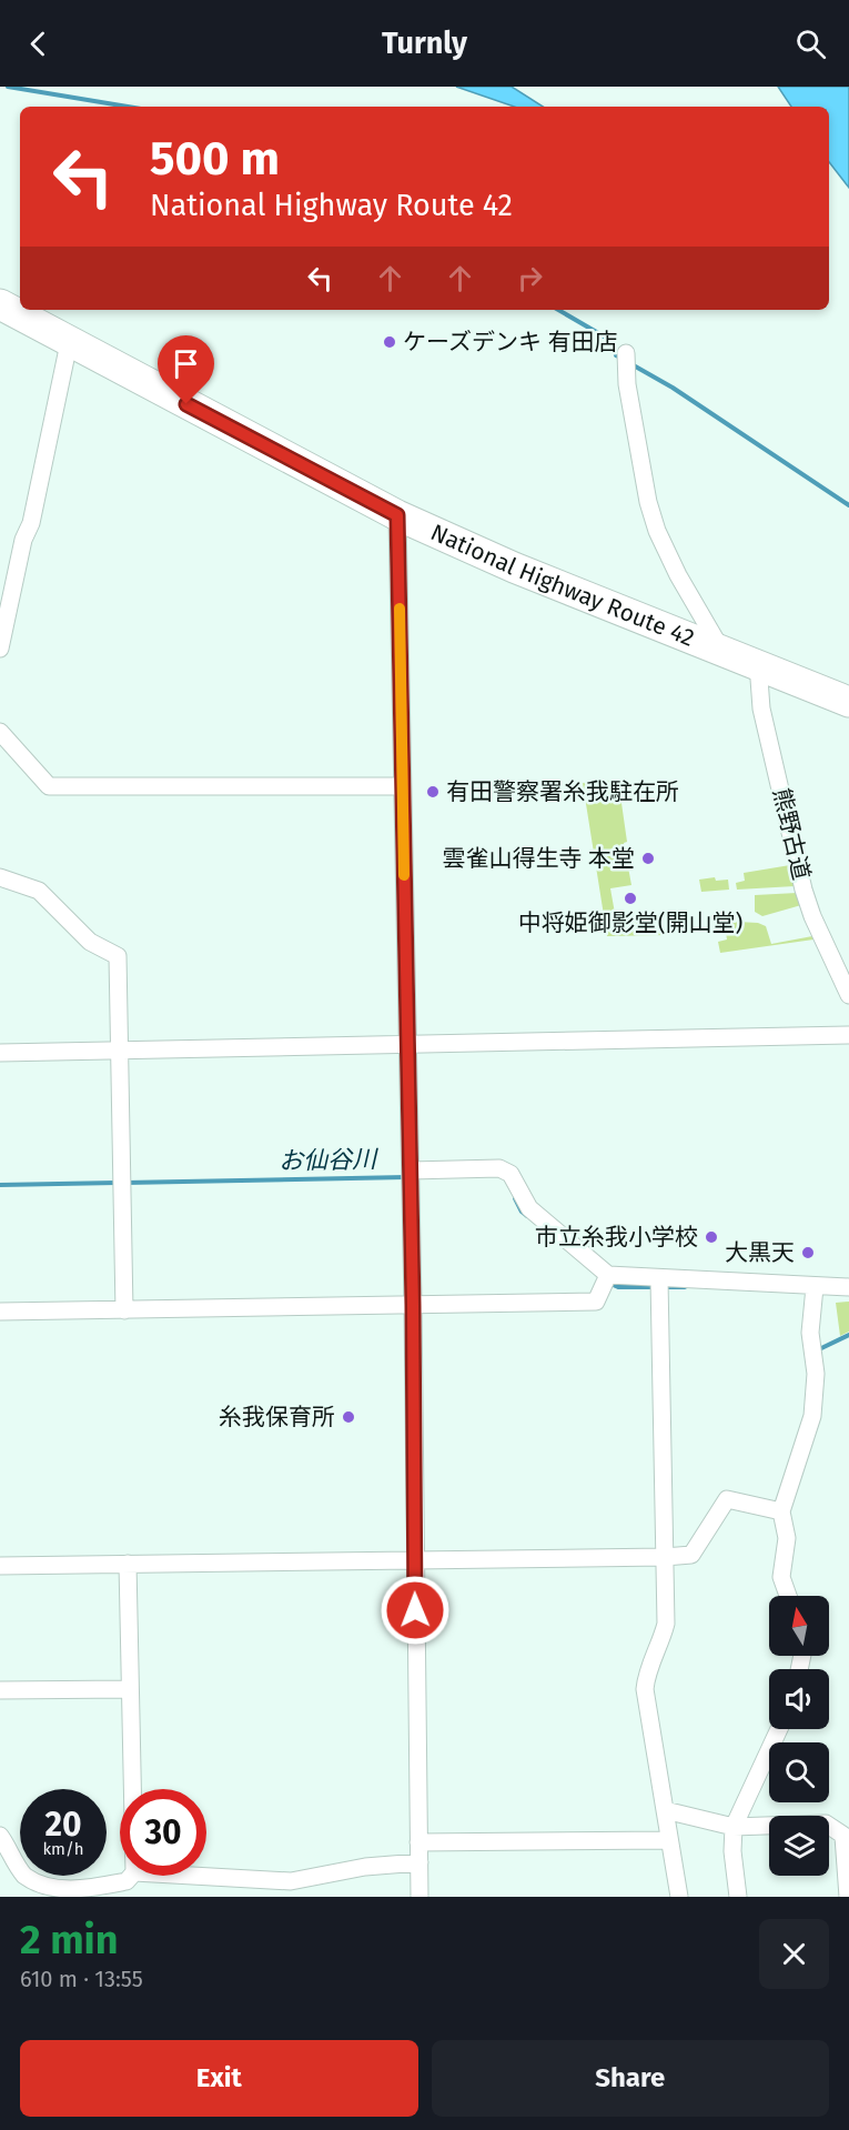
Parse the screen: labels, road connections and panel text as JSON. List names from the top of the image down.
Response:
{
  "streets": {
    "highway": ["National Highway Route 42"],
    "street": ["熊野古道"]
  },
  "crossings": [
    ["National Highway Route 42", "熊野古道"]
  ],
  "water": ["お仙谷川"],
  "places": [
    "ケーズデンキ 有田店",
    "有田警察署糸我駐在所",
    "雲雀山得生寺 本堂",
    "中将姫御影堂(開山堂)",
    "市立糸我小学校",
    "大黒天",
    "糸我保育所"
  ],
  "north": "top",
  "page": {
    "header": "Turnly",
    "turn": ["500 m", "National Highway Route 42"],
    "speed": "20 km/h",
    "limit": "30",
    "heading": ["2 min", "610 m · 13:55"],
    "buttons": ["Exit", "Share"]
  }
}
